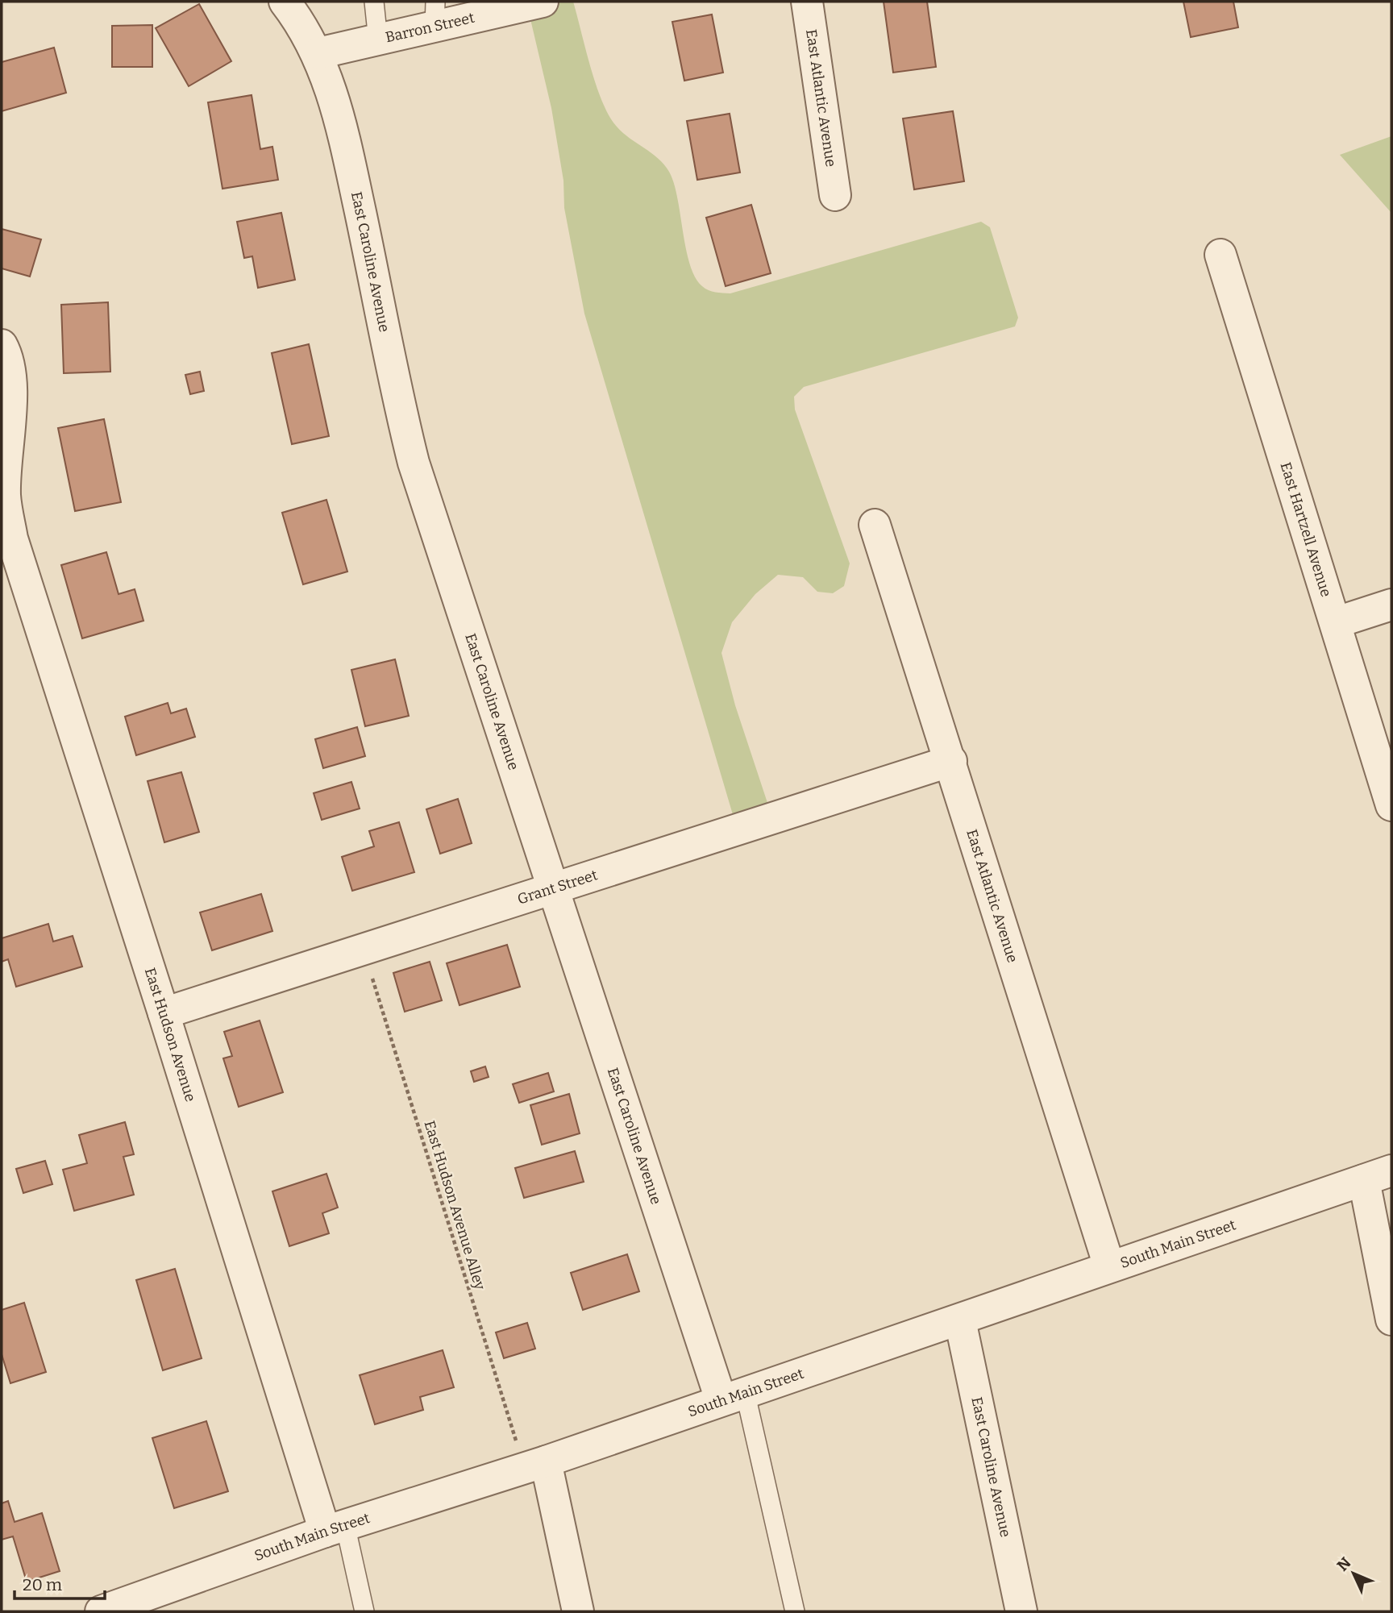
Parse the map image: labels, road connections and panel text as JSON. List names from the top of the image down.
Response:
{
  "streets": {
    "street": [
      "Barron Street",
      "East Atlantic Avenue",
      "East Caroline Avenue",
      "East Hartzell Avenue",
      "Grant Street",
      "East Hudson Avenue",
      "South Main Street"
    ],
    "path": ["East Hudson Avenue Alley"]
  },
  "crossings": [
    ["Barron Street", "East Caroline Avenue"],
    ["East Atlantic Avenue", "Grant Street"],
    ["East Atlantic Avenue", "South Main Street"],
    ["East Caroline Avenue", "Grant Street"],
    ["East Caroline Avenue", "South Main Street"],
    ["Grant Street", "East Hudson Avenue"],
    ["Grant Street", "East Hudson Avenue Alley"],
    ["East Hudson Avenue", "South Main Street"],
    ["East Hudson Avenue Alley", "South Main Street"]
  ],
  "scale_bar": "20 m",
  "north": "top left"
}
